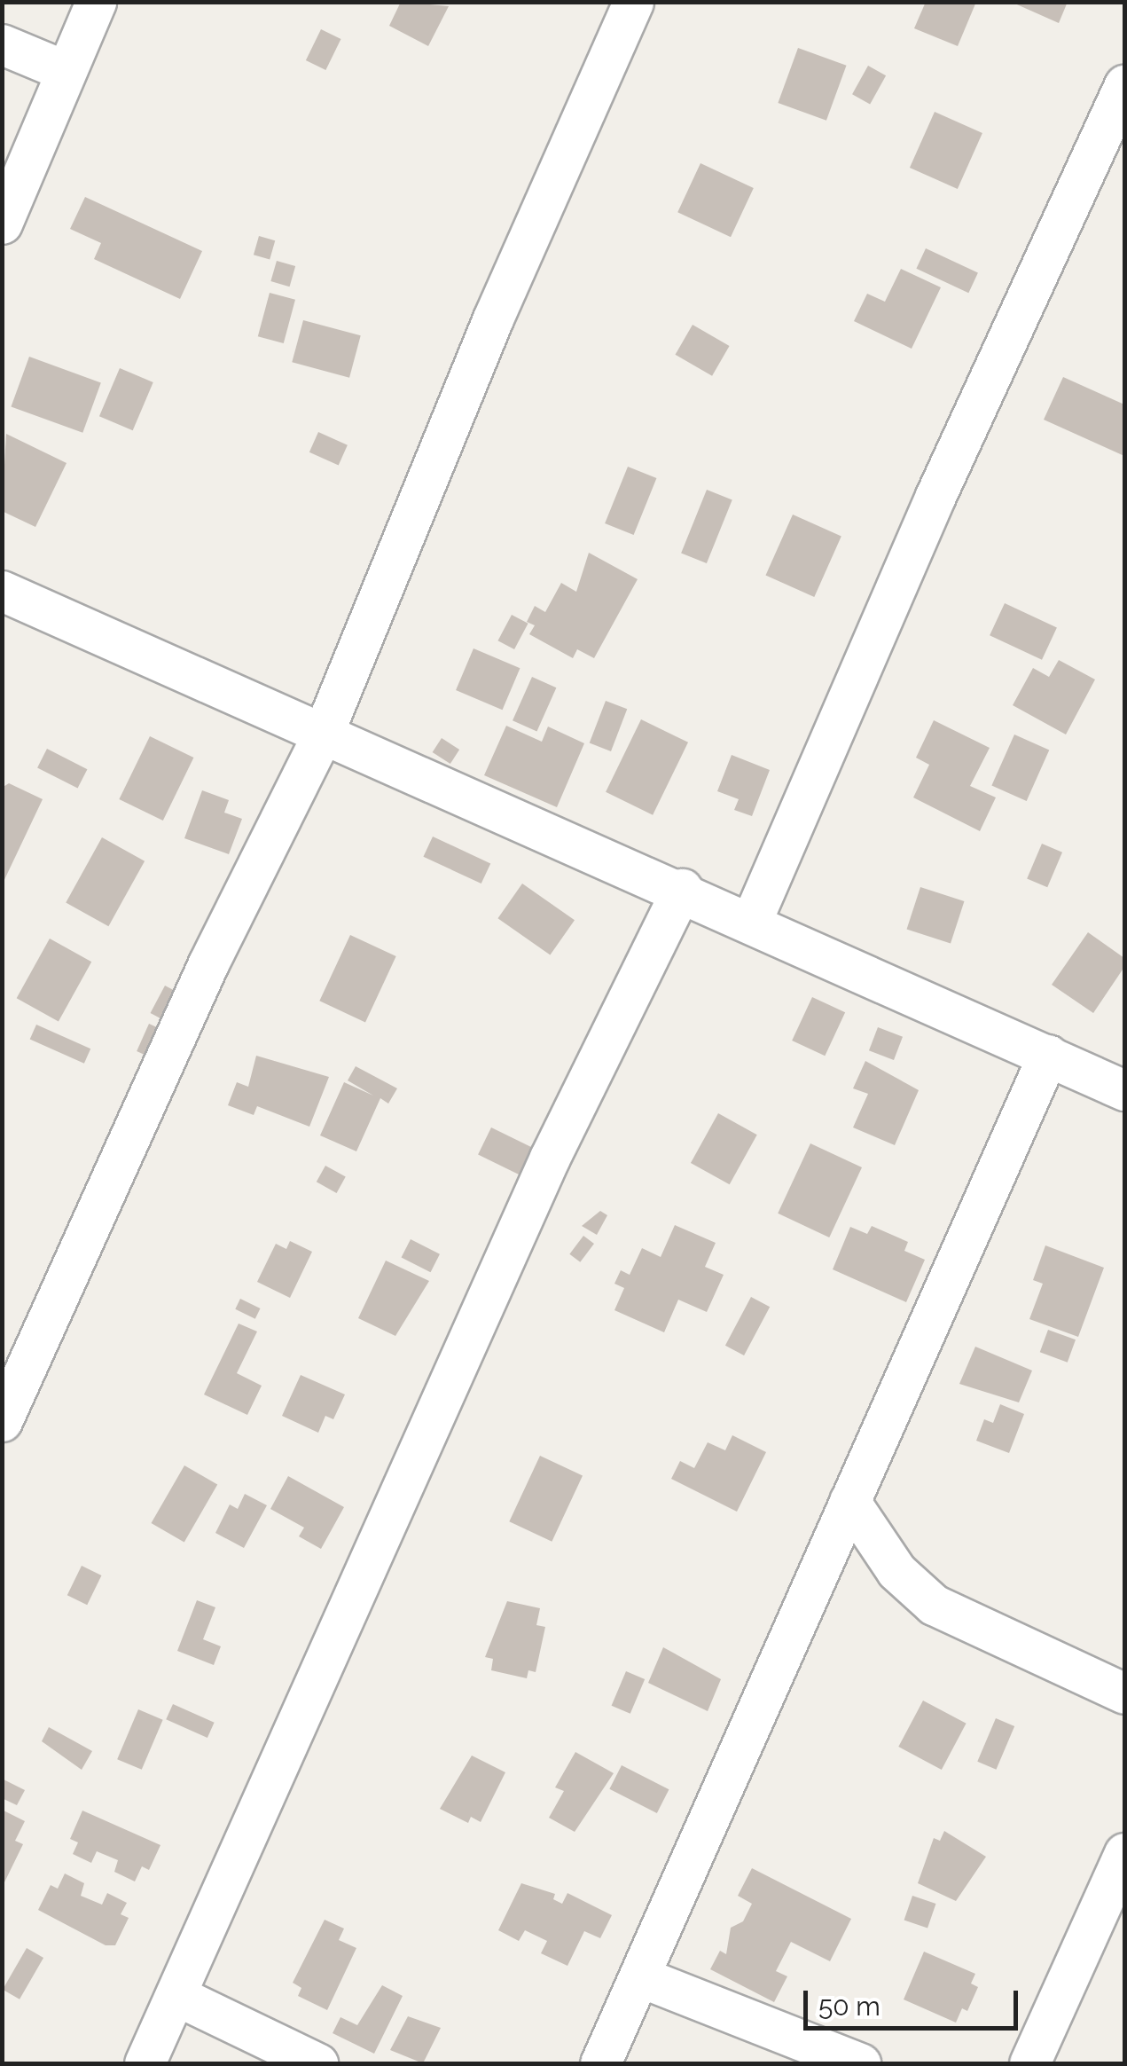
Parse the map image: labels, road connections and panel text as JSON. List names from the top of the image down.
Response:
{
  "scale_bar": "50 m"
}
